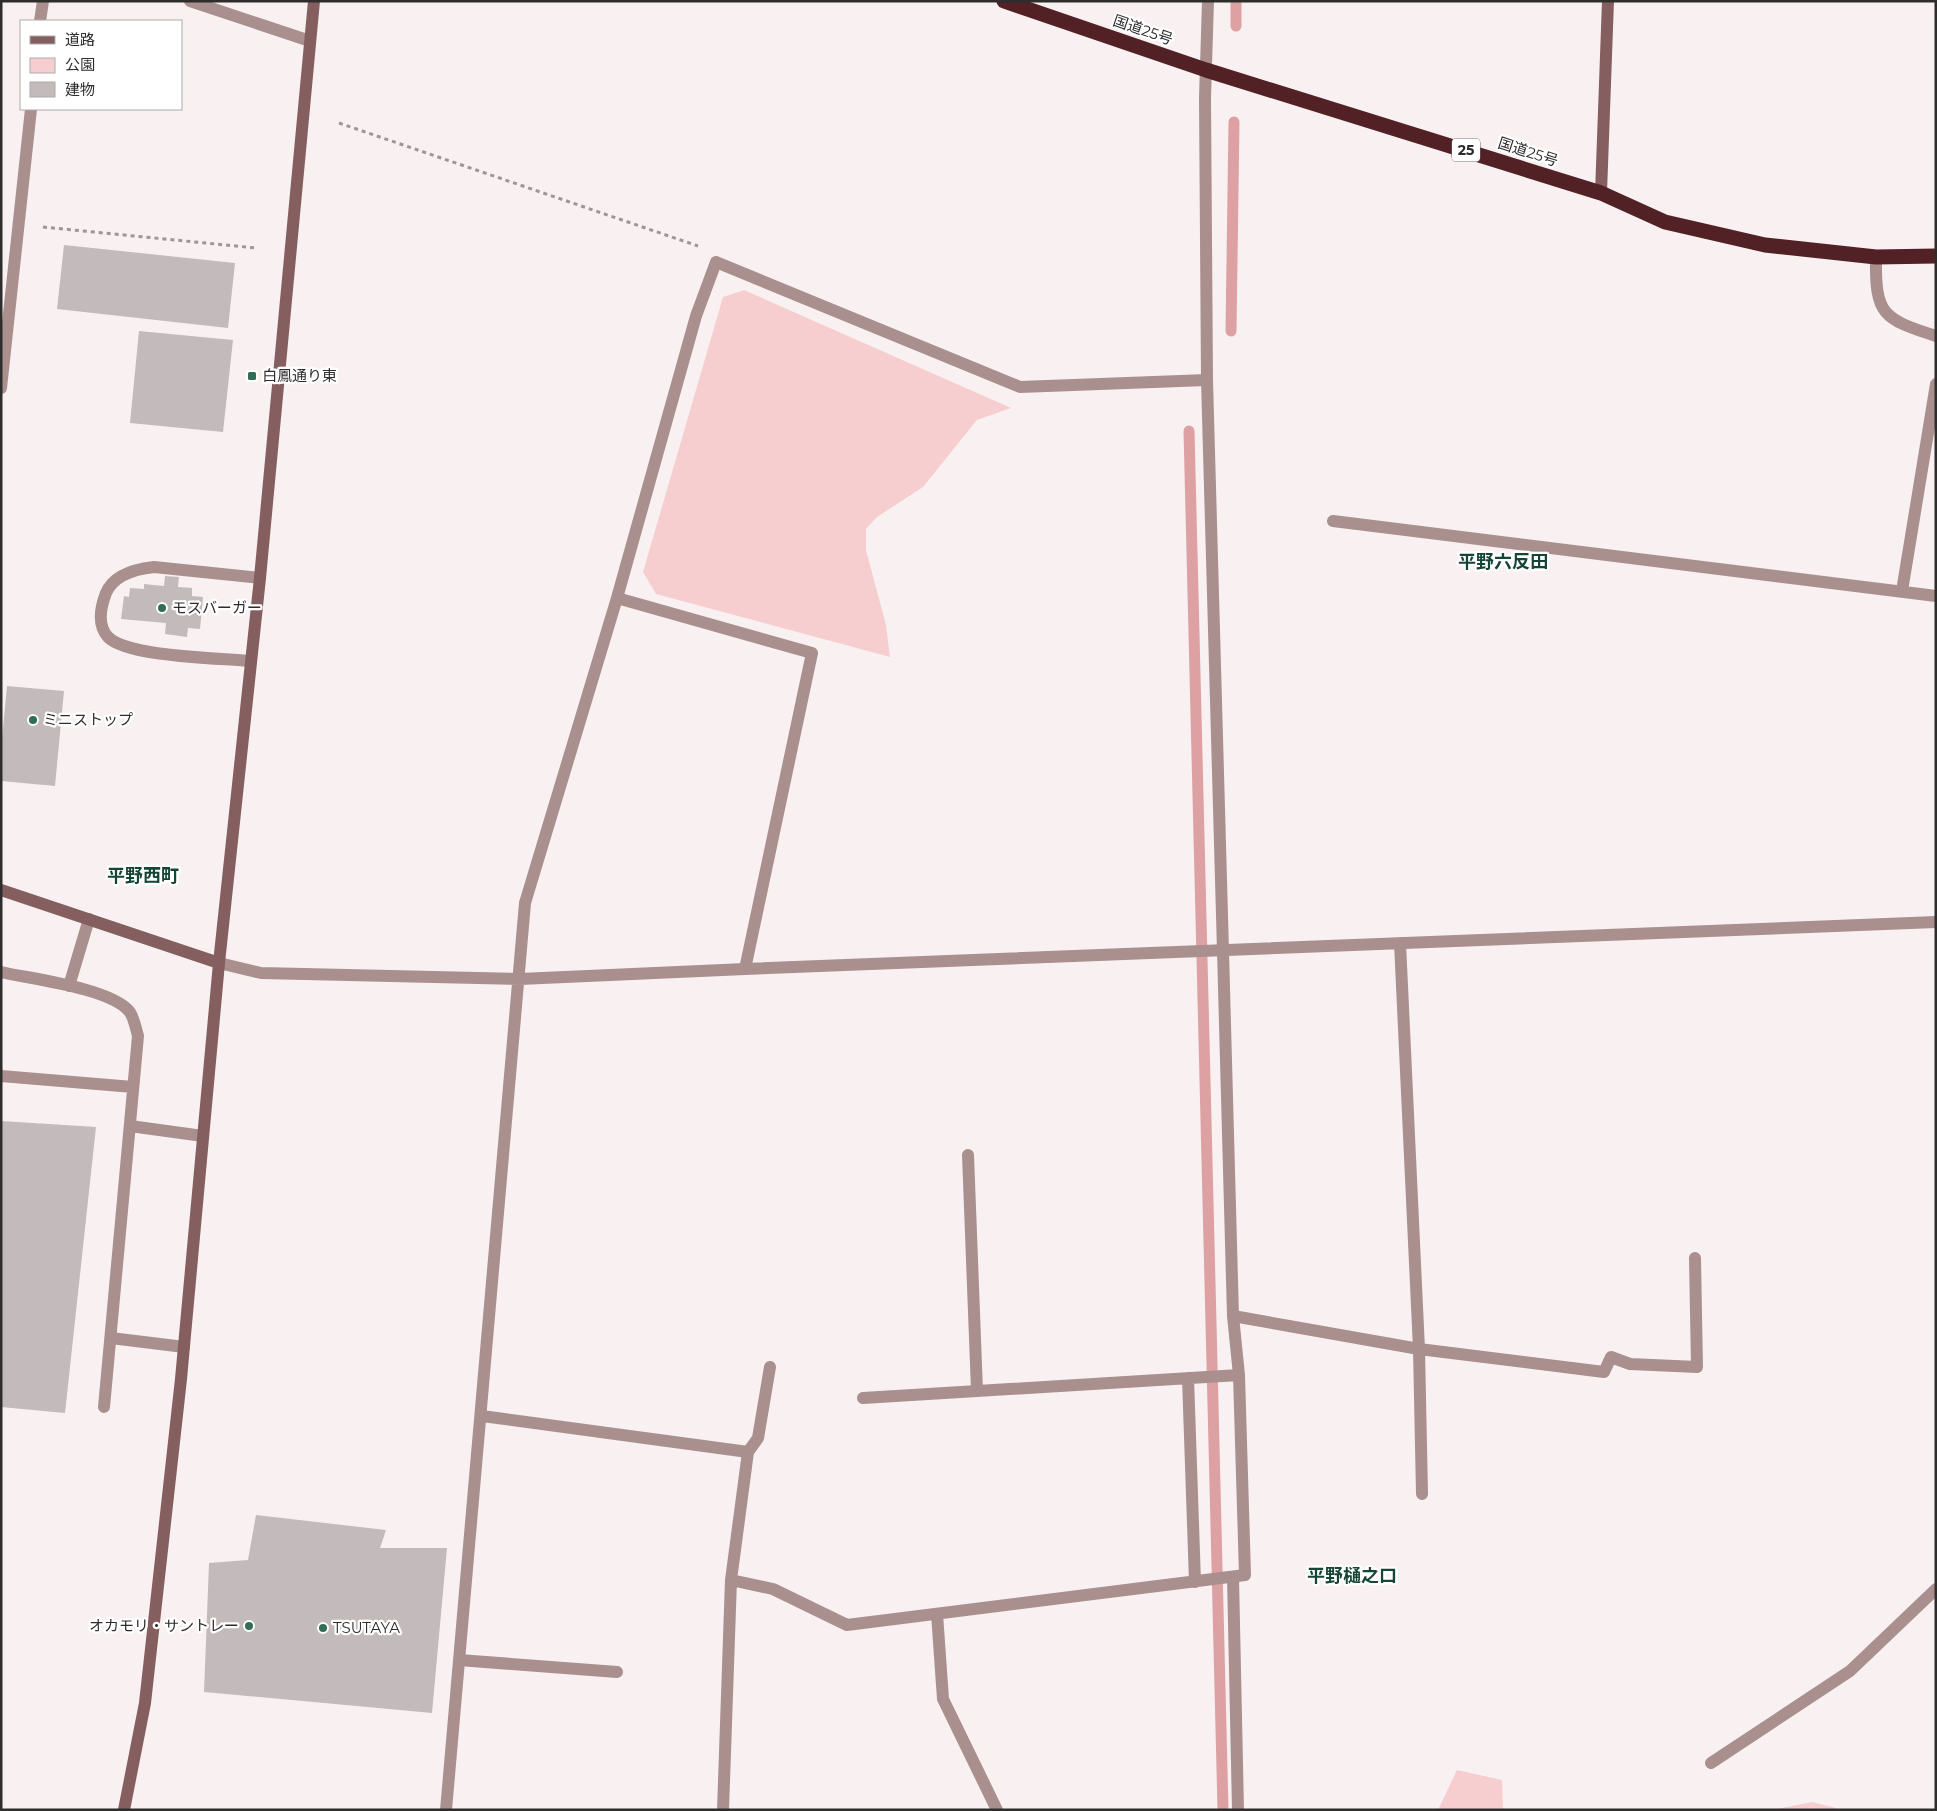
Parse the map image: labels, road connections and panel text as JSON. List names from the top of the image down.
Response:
{
  "streets": {
    "highway": ["国道25号", "25"]
  },
  "districts": ["平野六反田", "平野西町", "平野樋之口"],
  "places": {
    "transit": ["白鳳通り東"],
    "other": [
      "モスバーガー",
      "ミニストップ",
      "オカモリ・サントレー",
      "TSUTAYA"
    ]
  },
  "legend": ["道路", "公園", "建物"]
}
